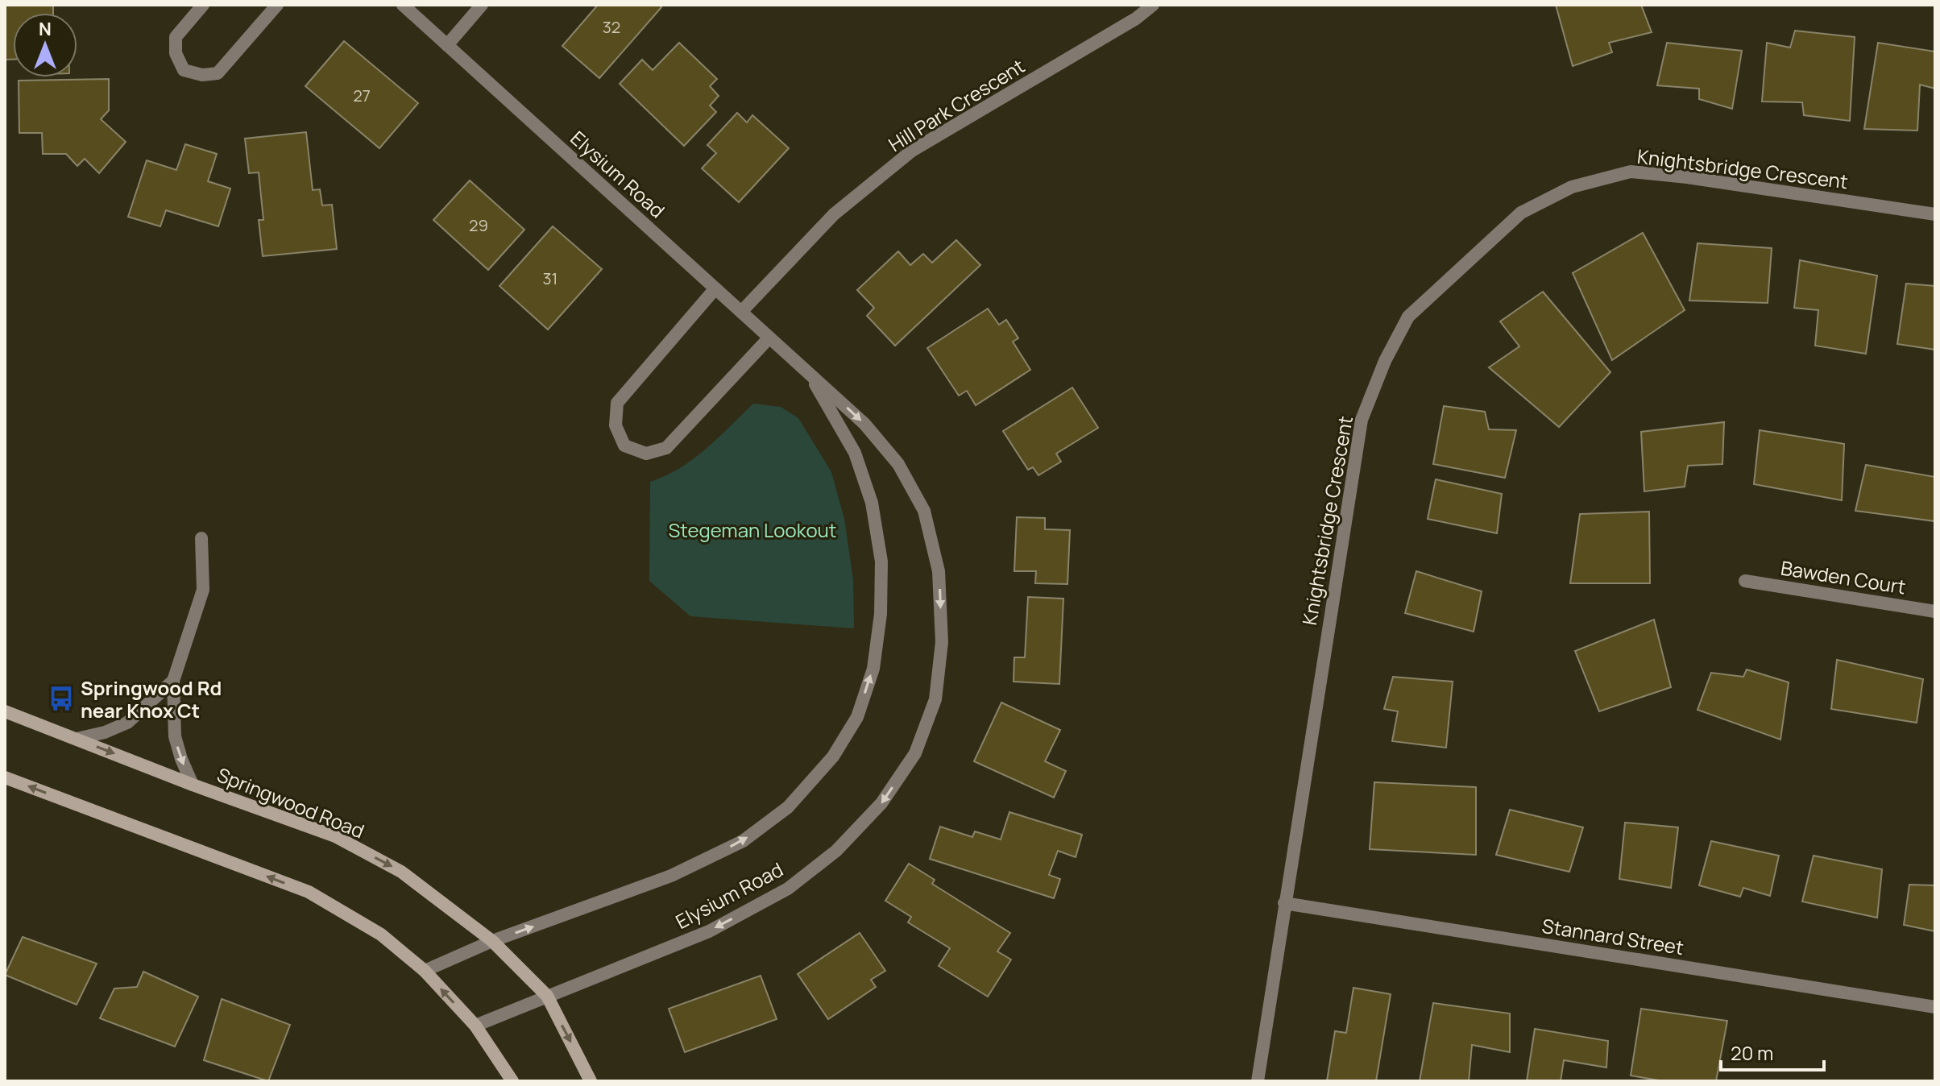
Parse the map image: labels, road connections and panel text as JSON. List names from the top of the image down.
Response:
{
  "streets": {
    "main road": ["Springwood Road"],
    "street": [
      "Hill Park Crescent",
      "Knightsbridge Crescent",
      "Elysium Road",
      "Bawden Court",
      "Stannard Street"
    ]
  },
  "crossings": [
    ["Hill Park Crescent", "Elysium Road"],
    ["Knightsbridge Crescent", "Stannard Street"],
    ["Elysium Road", "Springwood Road"]
  ],
  "parks": ["Stegeman Lookout"],
  "places": {
    "bus stop": ["Springwood Rd near Knox Ct"]
  },
  "house_numbers": [
    "32",
    "27",
    "29",
    "31"
  ],
  "scale_bar": "20 m",
  "north": "top"
}
